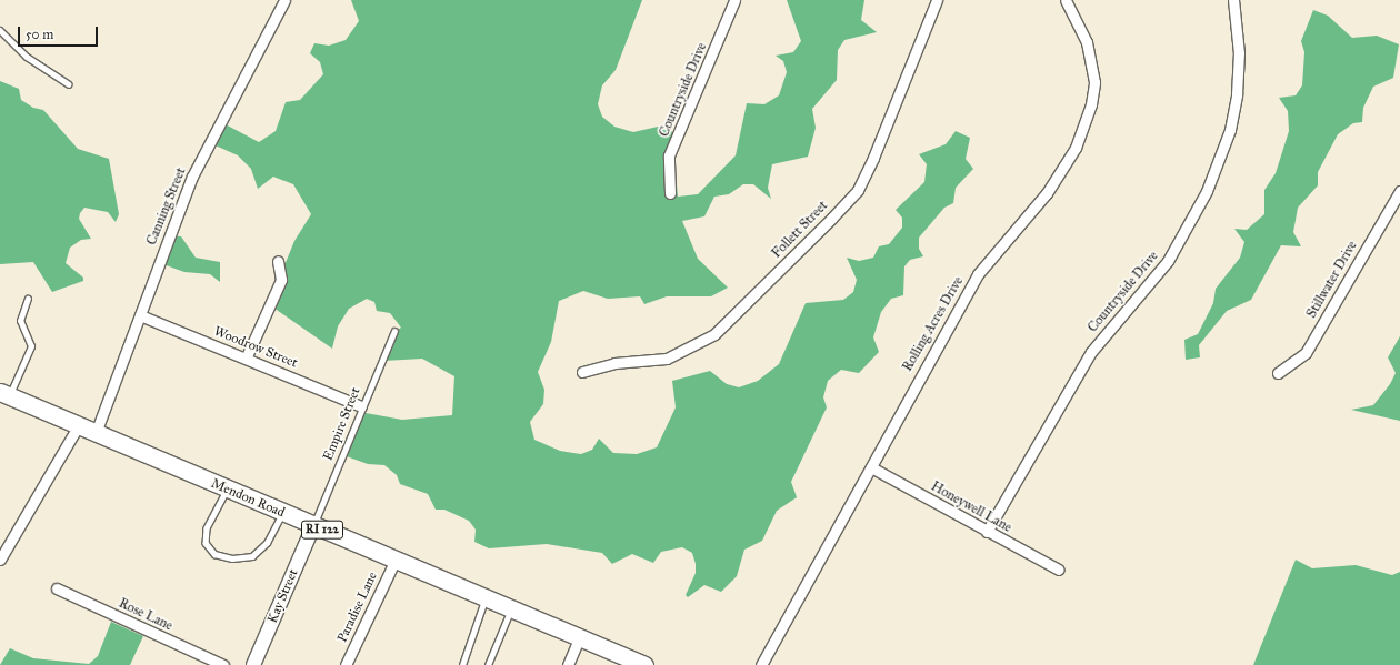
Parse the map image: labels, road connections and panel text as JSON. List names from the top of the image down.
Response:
{
  "streets": {
    "main road": ["Mendon Road", "RI 122"],
    "street": [
      "Countryside Drive",
      "Canning Street",
      "Follett Street",
      "Stillwater Drive",
      "Rolling Acres Drive",
      "Woodrow Street",
      "Honeywell Lane",
      "Kay Street",
      "Paradise Lane",
      "Rose Lane"
    ],
    "lane": ["Empire Street"]
  },
  "crossings": [
    ["Countryside Drive", "Honeywell Lane"],
    ["Canning Street", "Woodrow Street"],
    ["Canning Street", "Mendon Road"],
    ["Rolling Acres Drive", "Honeywell Lane"],
    ["Woodrow Street", "Empire Street"],
    ["Empire Street", "Mendon Road"],
    ["Empire Street", "Kay Street"],
    ["Mendon Road", "Kay Street"],
    ["Mendon Road", "Paradise Lane"]
  ],
  "scale_bar": "50 m"
}
